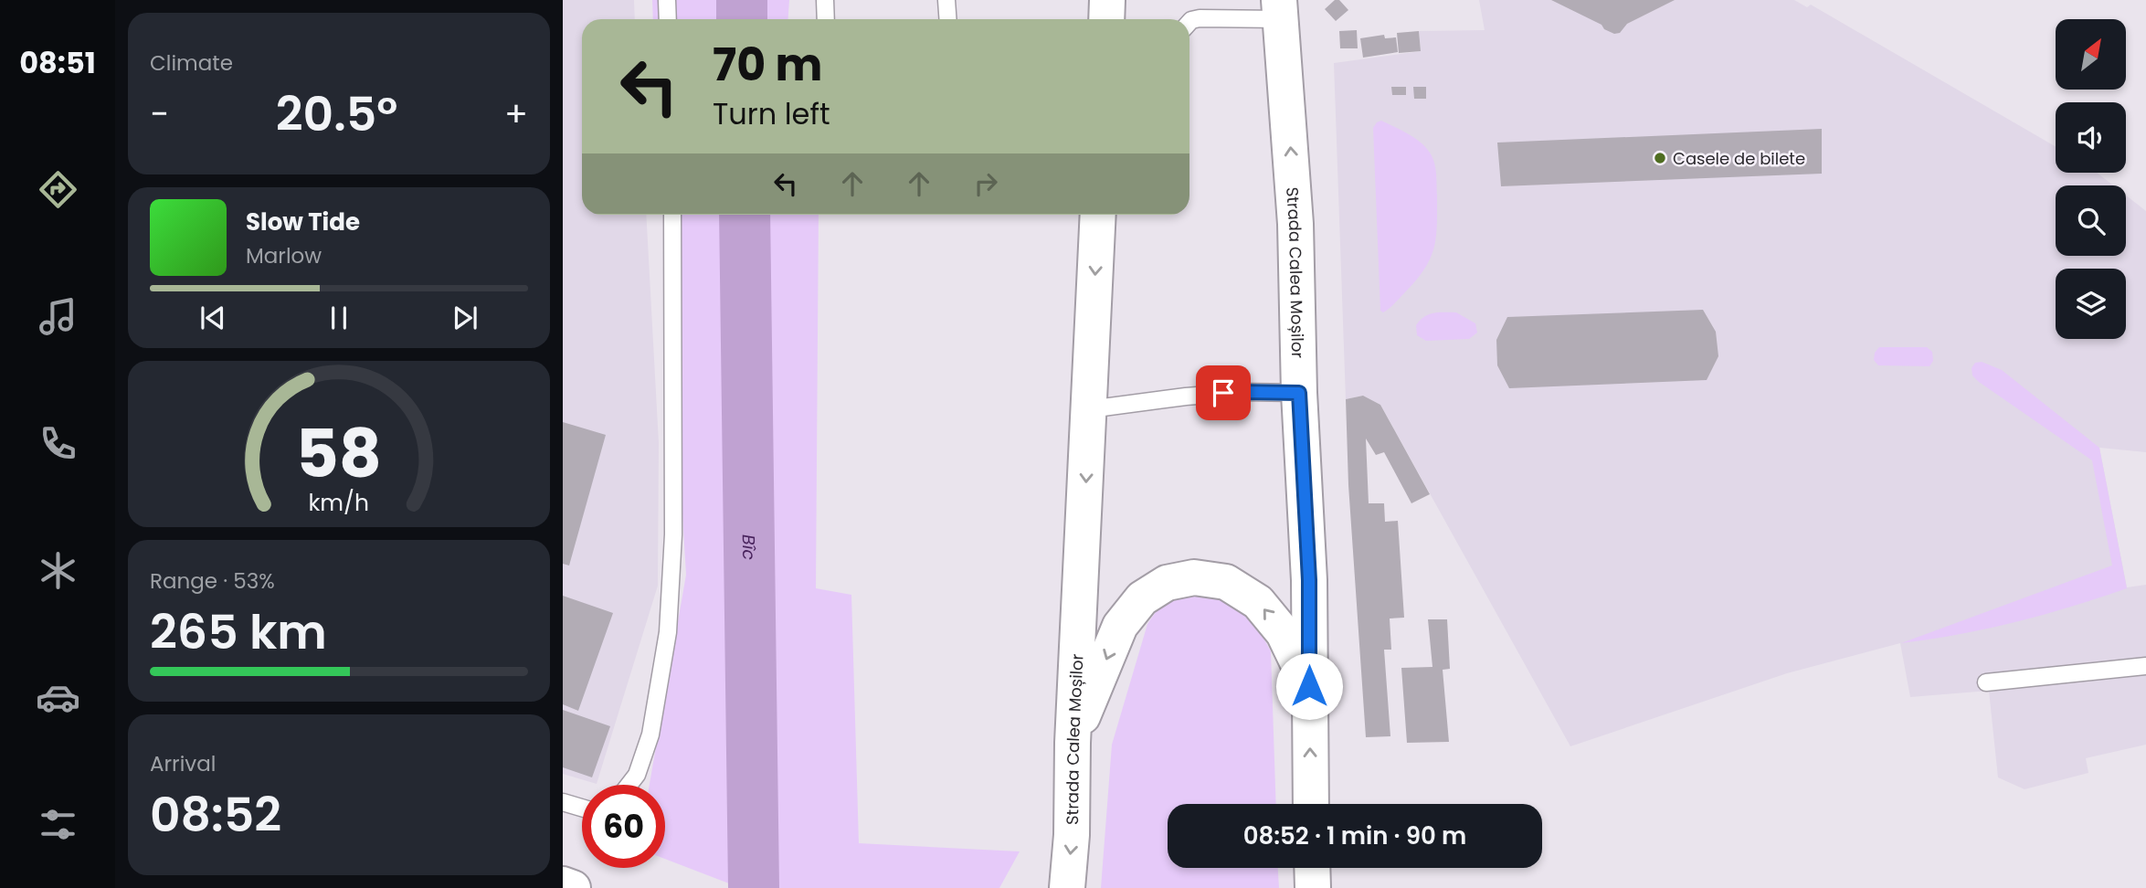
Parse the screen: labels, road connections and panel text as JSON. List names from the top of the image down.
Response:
{
  "streets": {
    "main road": ["Strada Calea Moșilor"]
  },
  "water": ["Bîc"],
  "places": ["Casele de bilete"],
  "north": "top right",
  "page": {
    "tabs": "08:51",
    "tile": [
      "Climate",
      ["Range · 53%", "265 km"],
      ["Arrival", "08:52"]
    ],
    "turn": ["70 m", "Turn left"],
    "heat": ["−", "20.5°", "+"],
    "song": ["Slow Tide", "Marlow"],
    "limit": "60",
    "trip": "08:52 · 1 min · 90 m",
    "gauge": ["58", "km/h"]
  }
}
